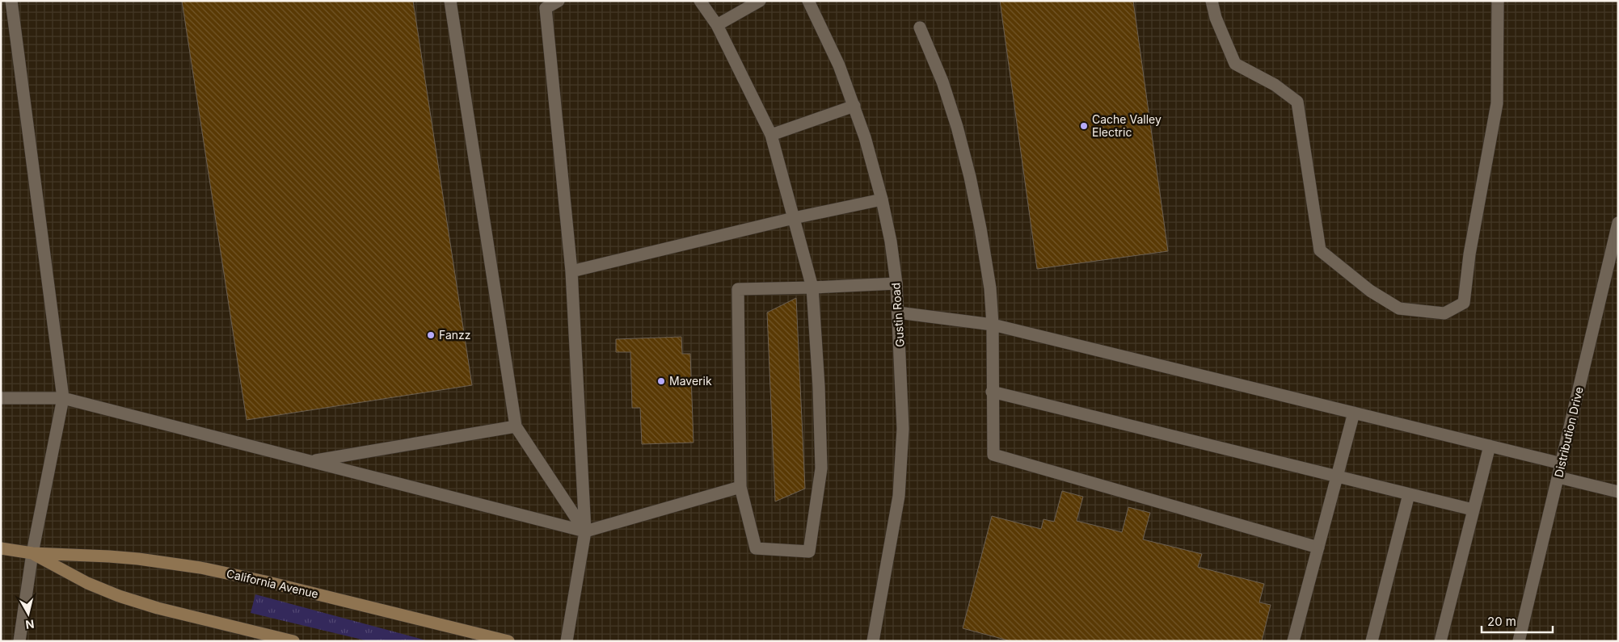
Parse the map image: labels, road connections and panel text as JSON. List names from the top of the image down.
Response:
{
  "streets": {
    "main road": ["California Avenue"],
    "street": ["Gustin Road", "Distribution Drive"]
  },
  "places": ["Cache Valley Electric", "Fanzz", "Maverik"],
  "scale_bar": "20 m",
  "north": "bottom"
}
